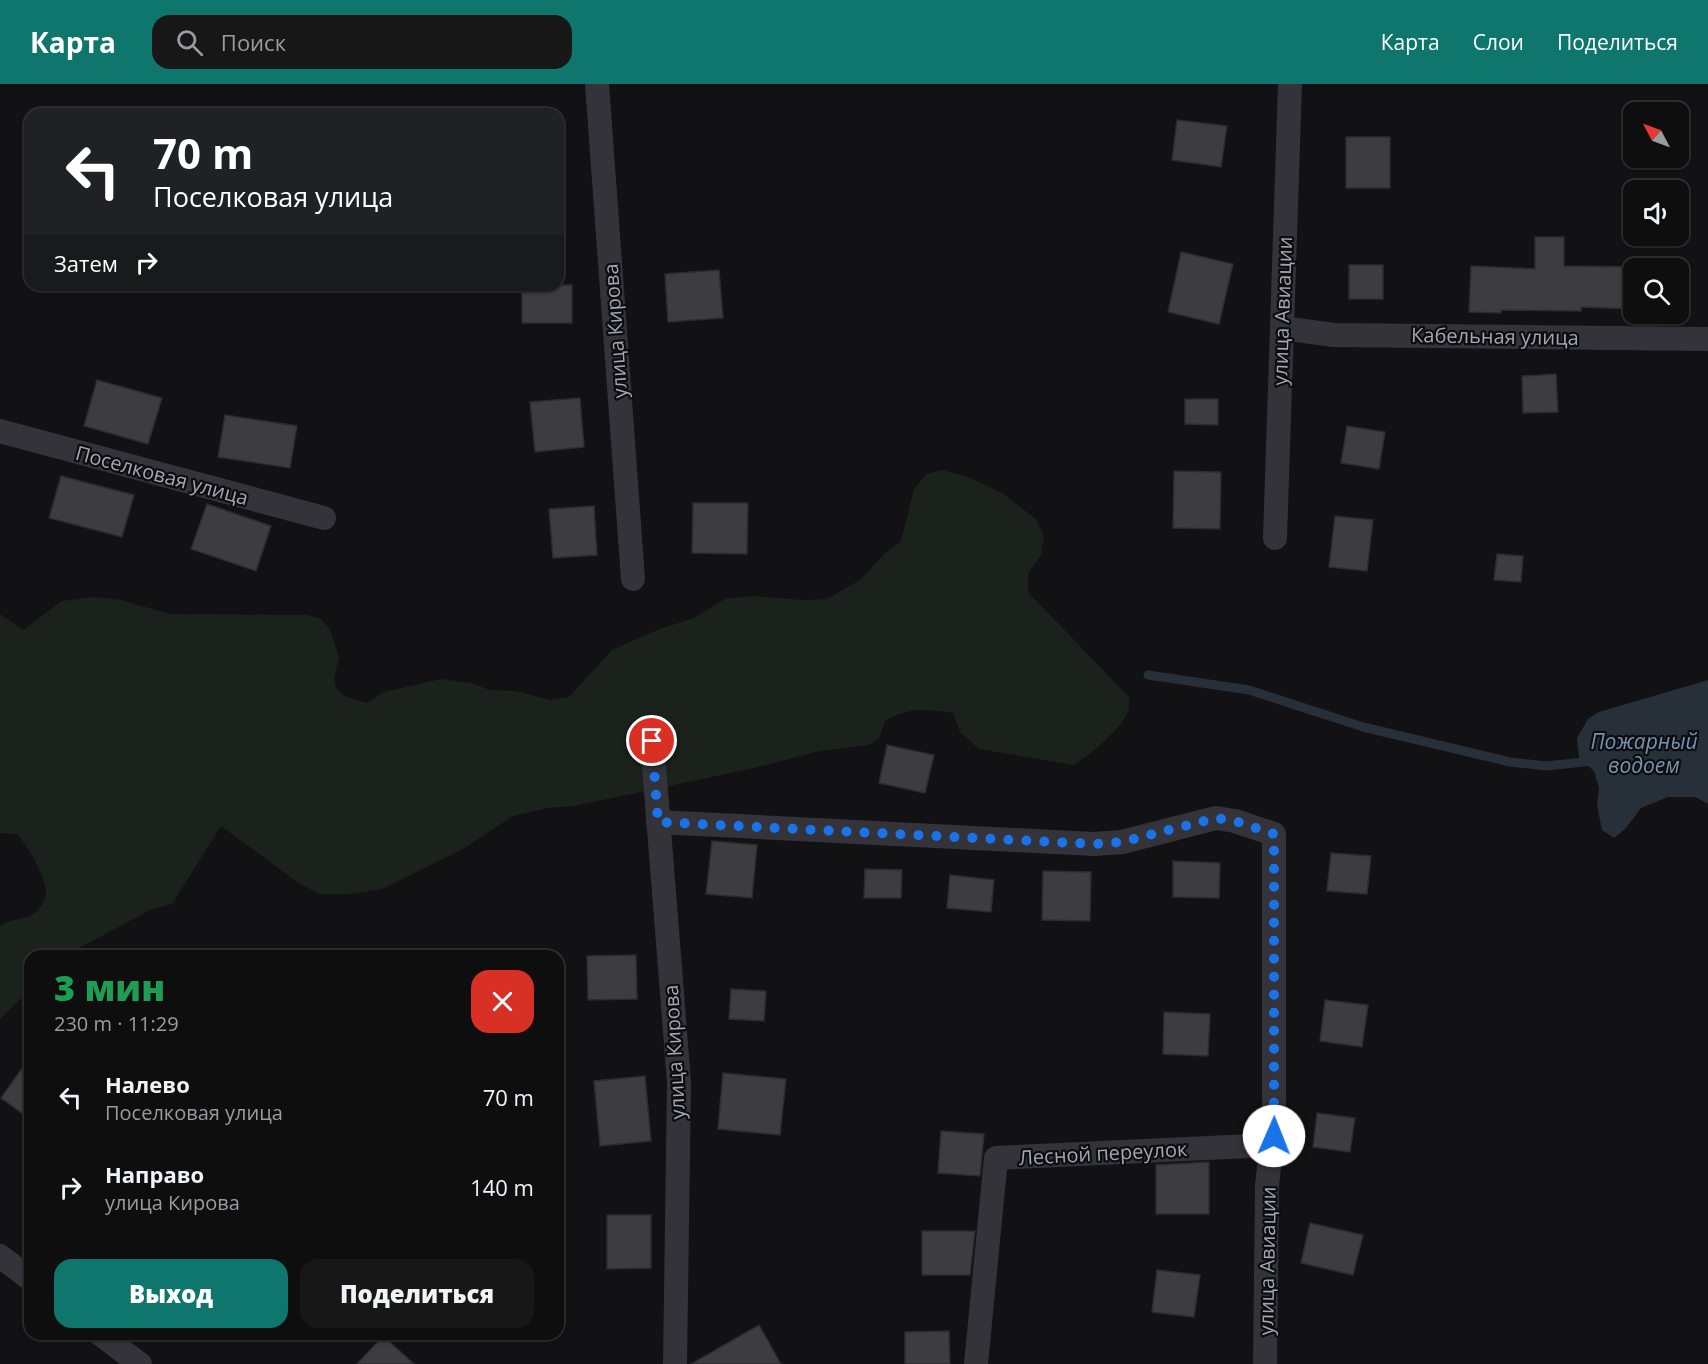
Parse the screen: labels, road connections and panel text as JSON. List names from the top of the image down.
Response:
{
  "streets": {
    "street": [
      "улица Авиации",
      "улица Кирова",
      "Кабельная улица",
      "Поселковая улица",
      "Лесной переулок"
    ]
  },
  "crossings": [
    ["улица Авиации", "улица Кирова"],
    ["улица Авиации", "Кабельная улица"],
    ["улица Авиации", "Лесной переулок"]
  ],
  "water": ["Пожарный водоем"],
  "north": "top left",
  "page": {
    "header": "Карта",
    "search": "Поиск",
    "nav": ["Карта", "Слои", "Поделиться"],
    "turn": ["70 m", "Поселковая улица"],
    "then": "Затем",
    "heading": ["3 мин", "230 m · 11:29"],
    "list": [
      {
        "name": "Налево",
        "note": "Поселковая улица",
        "value": "70 m"
      },
      {
        "name": "Направо",
        "note": "улица Кирова",
        "value": "140 m"
      }
    ],
    "buttons": ["Выход", "Поделиться"]
  }
}
